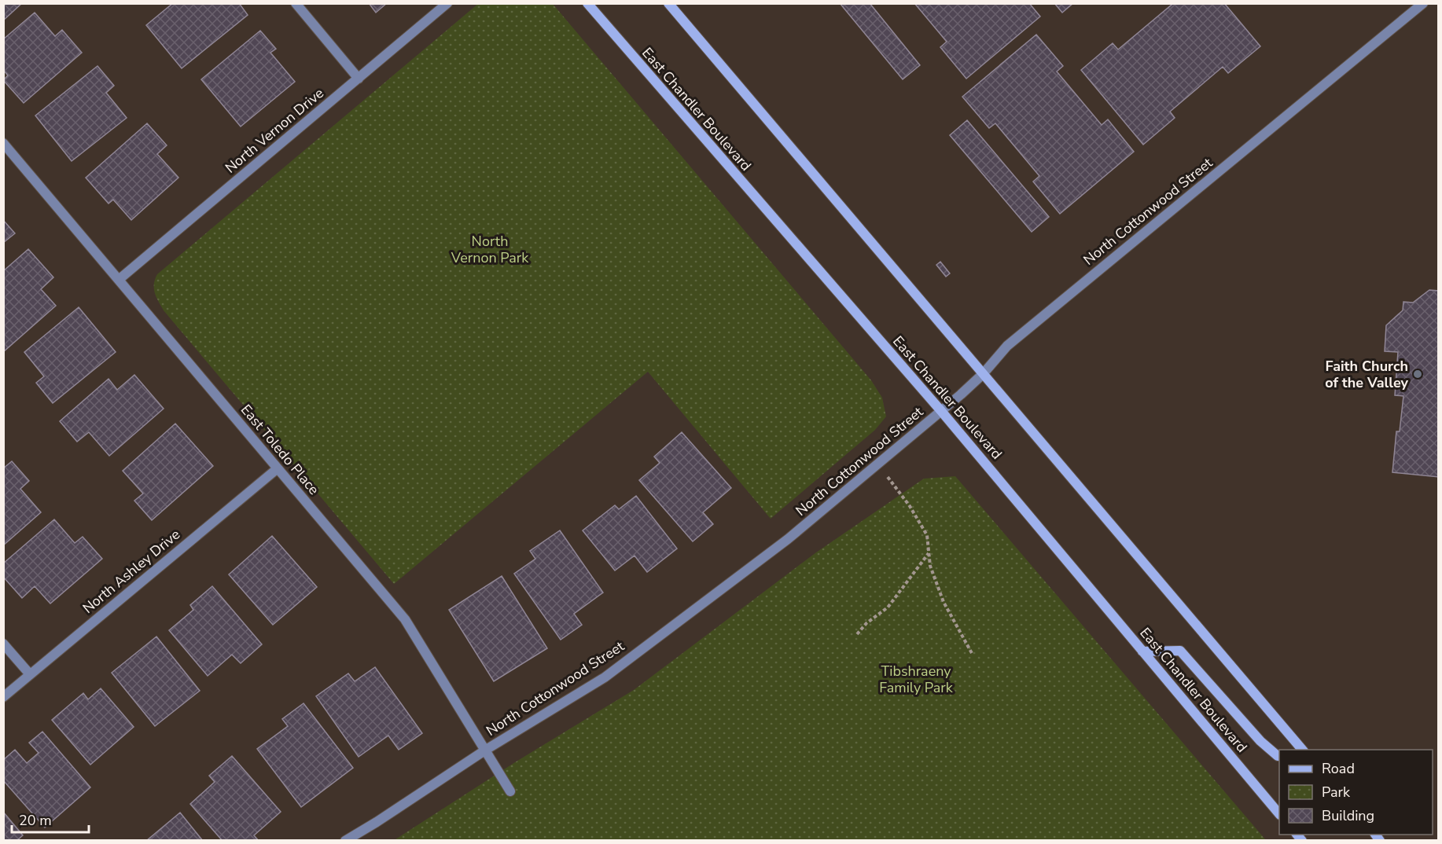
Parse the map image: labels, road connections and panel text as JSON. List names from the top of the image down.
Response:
{
  "streets": {
    "main road": ["East Chandler Boulevard"],
    "street": [
      "North Vernon Drive",
      "North Cottonwood Street",
      "East Toledo Place",
      "North Ashley Drive"
    ]
  },
  "crossings": [
    ["East Chandler Boulevard", "North Cottonwood Street"],
    ["North Vernon Drive", "East Toledo Place"],
    ["North Cottonwood Street", "East Toledo Place"],
    ["East Toledo Place", "North Ashley Drive"]
  ],
  "parks": ["North Vernon Park", "Tibshraeny Family Park"],
  "places": ["Faith Church of the Valley"],
  "legend": ["Road", "Park", "Building"],
  "scale_bar": "20 m"
}
